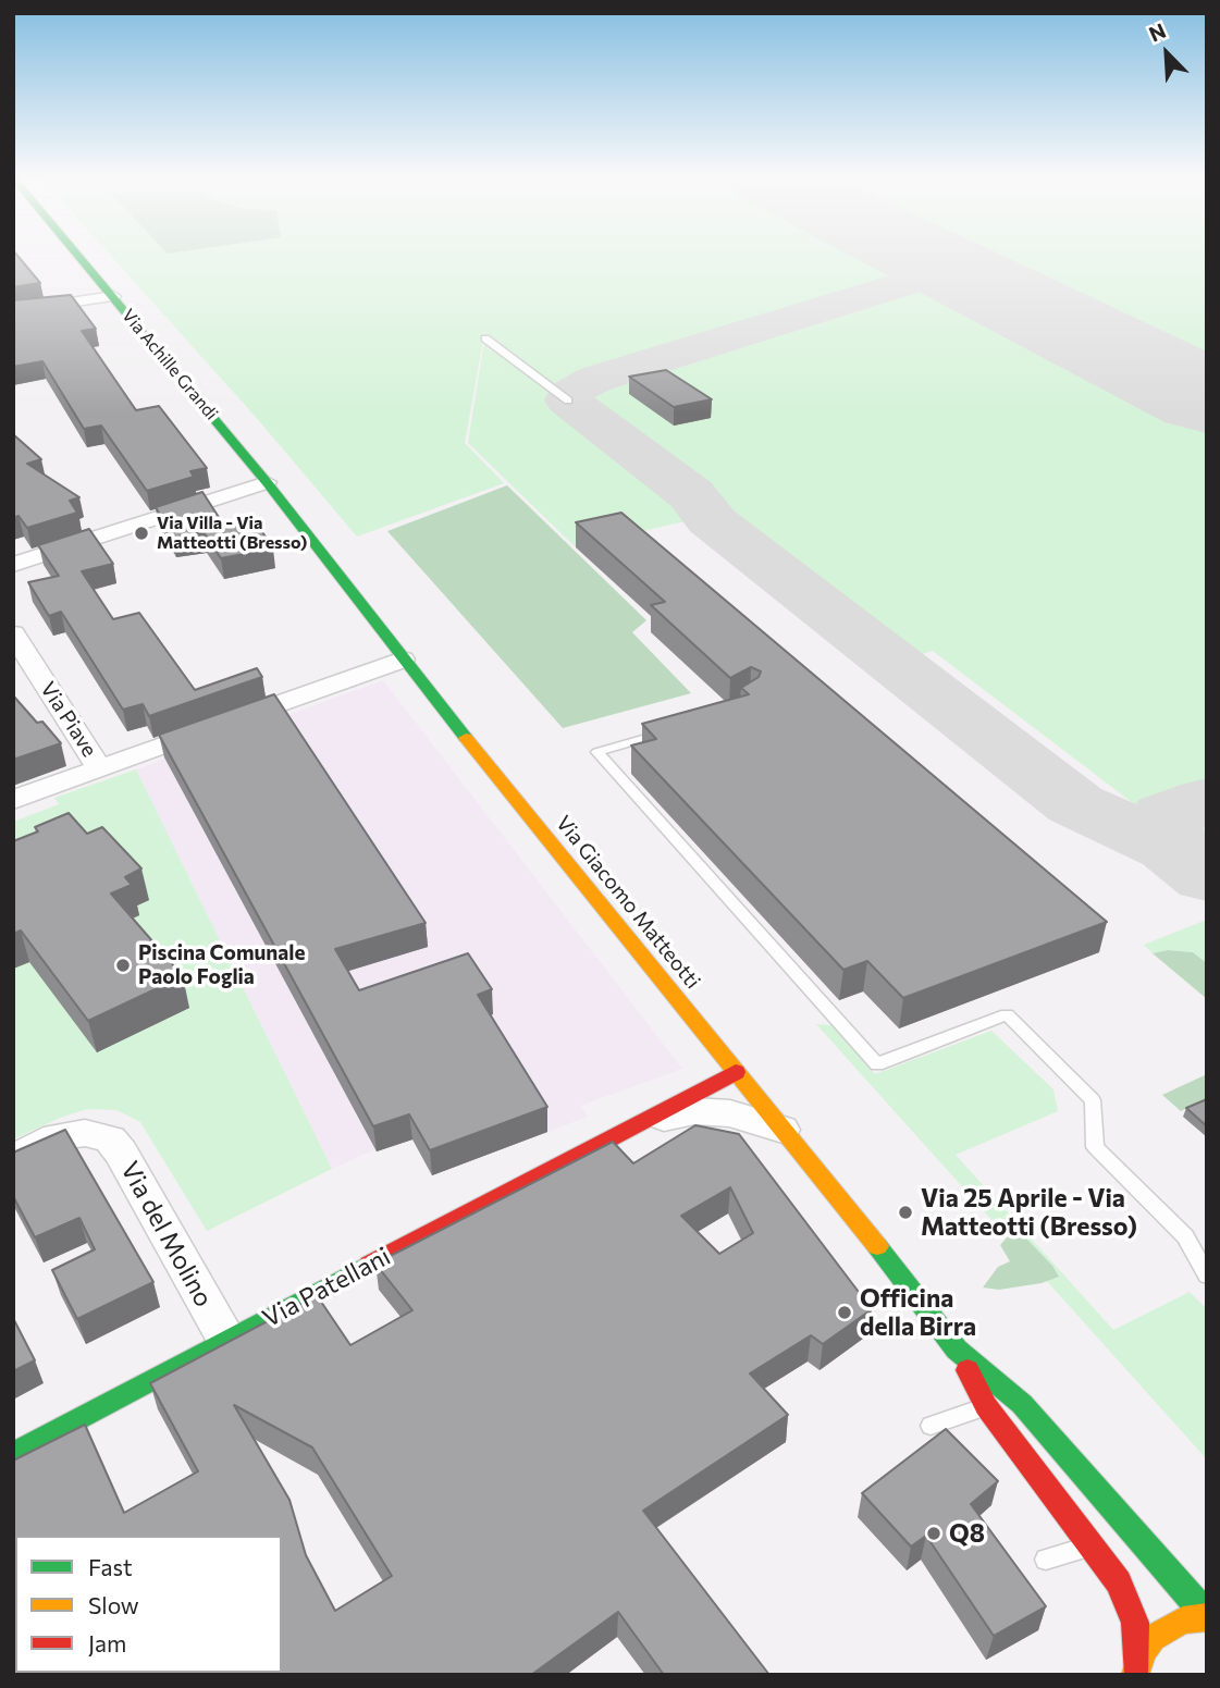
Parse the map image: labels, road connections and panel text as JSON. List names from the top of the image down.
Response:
{
  "streets": {
    "street": [
      "Via Achille Grandi",
      "Via Piave",
      "Via Giacomo Matteotti",
      "Via del Molino",
      "Via Patellani"
    ]
  },
  "crossings": [
    ["Via Achille Grandi", "Via Giacomo Matteotti"],
    ["Via Giacomo Matteotti", "Via Patellani"],
    ["Via del Molino", "Via Patellani"]
  ],
  "places": [
    "Via Villa - Via Matteotti (Bresso)",
    "Piscina Comunale Paolo Foglia",
    "Via 25 Aprile - Via Matteotti (Bresso)",
    "Officina della Birra",
    "Q8"
  ],
  "legend": ["Fast", "Slow", "Jam"],
  "north": "top left"
}
